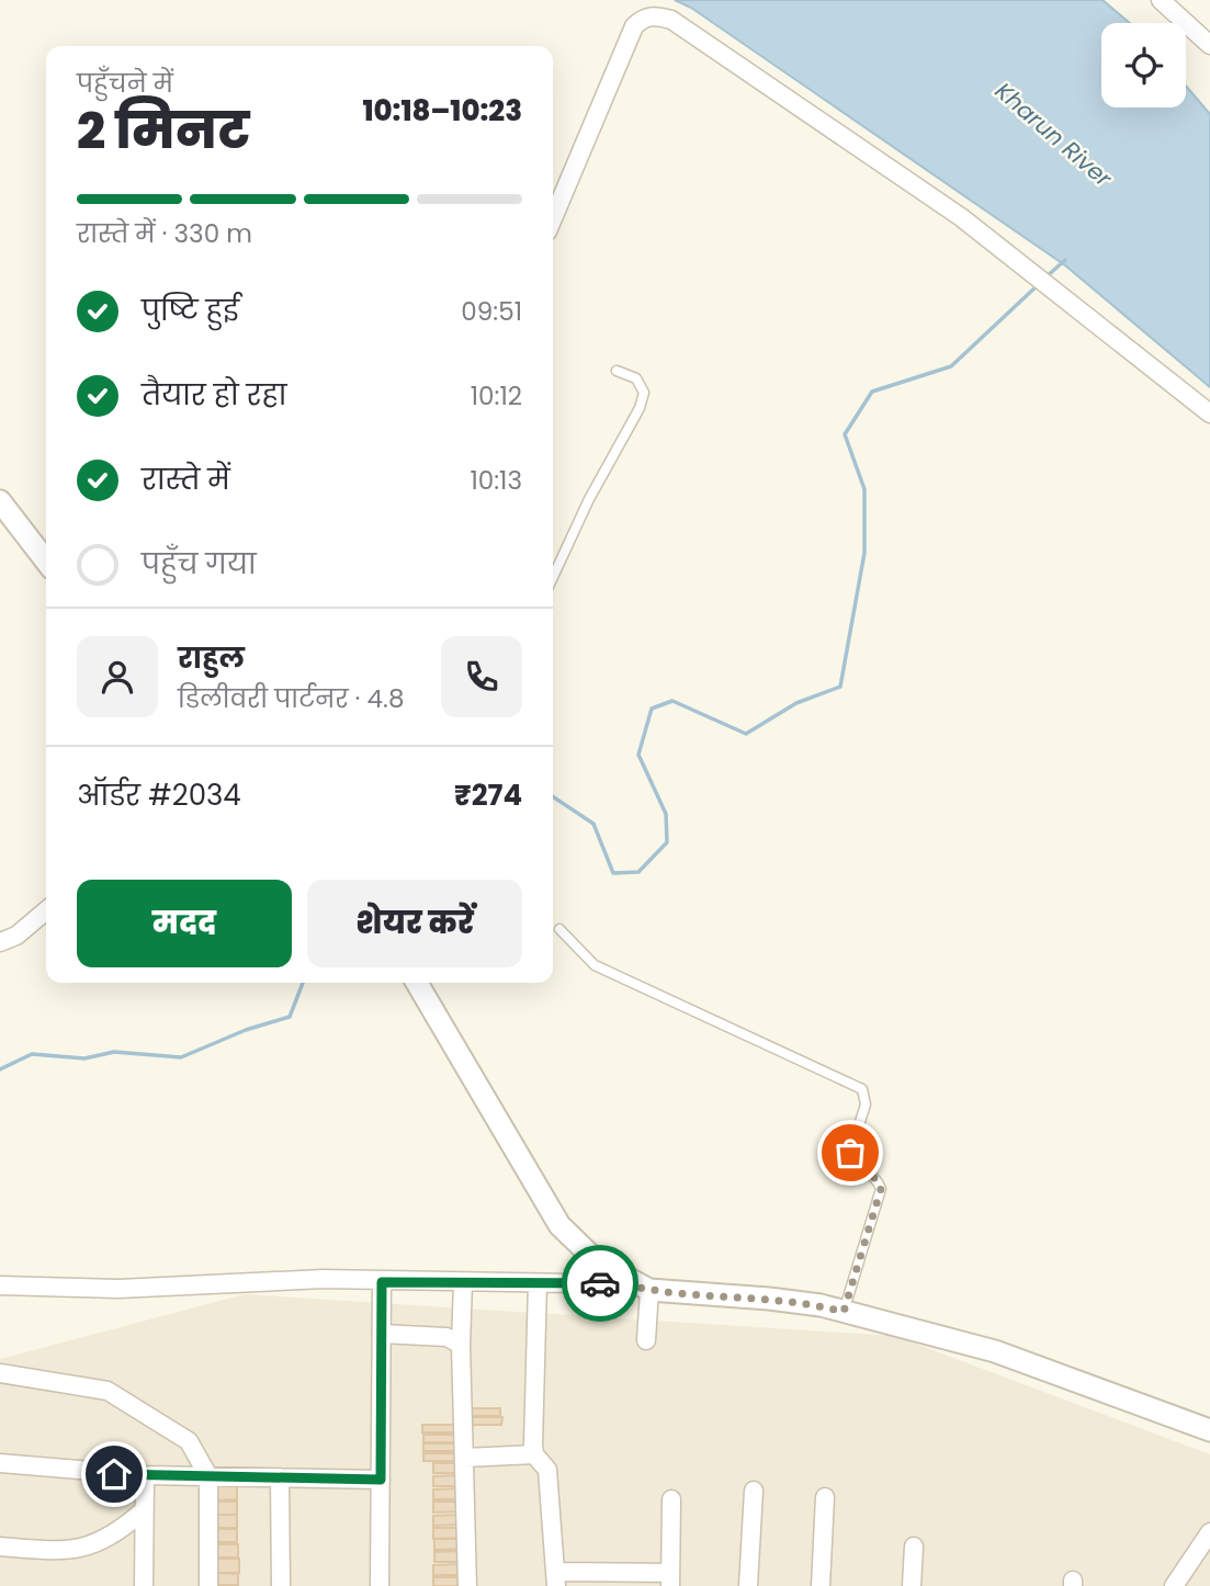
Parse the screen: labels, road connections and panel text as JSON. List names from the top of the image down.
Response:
{
  "water": ["Kharun River"],
  "page": {
    "heading": ["2 मिनट", "पहुँचने में", "10:18–10:23"],
    "panel": [
      "राहुल",
      "डिलीवरी पार्टनर · 4.8",
      "ऑर्डर #2034",
      "₹274"
    ],
    "bar": "रास्ते में · 330 m",
    "list": [
      ["पुष्टि हुई", "09:51"],
      ["तैयार हो रहा", "10:12"],
      ["रास्ते में", "10:13"],
      "पहुँच गया"
    ],
    "buttons": ["मदद", "शेयर करें"]
  }
}
